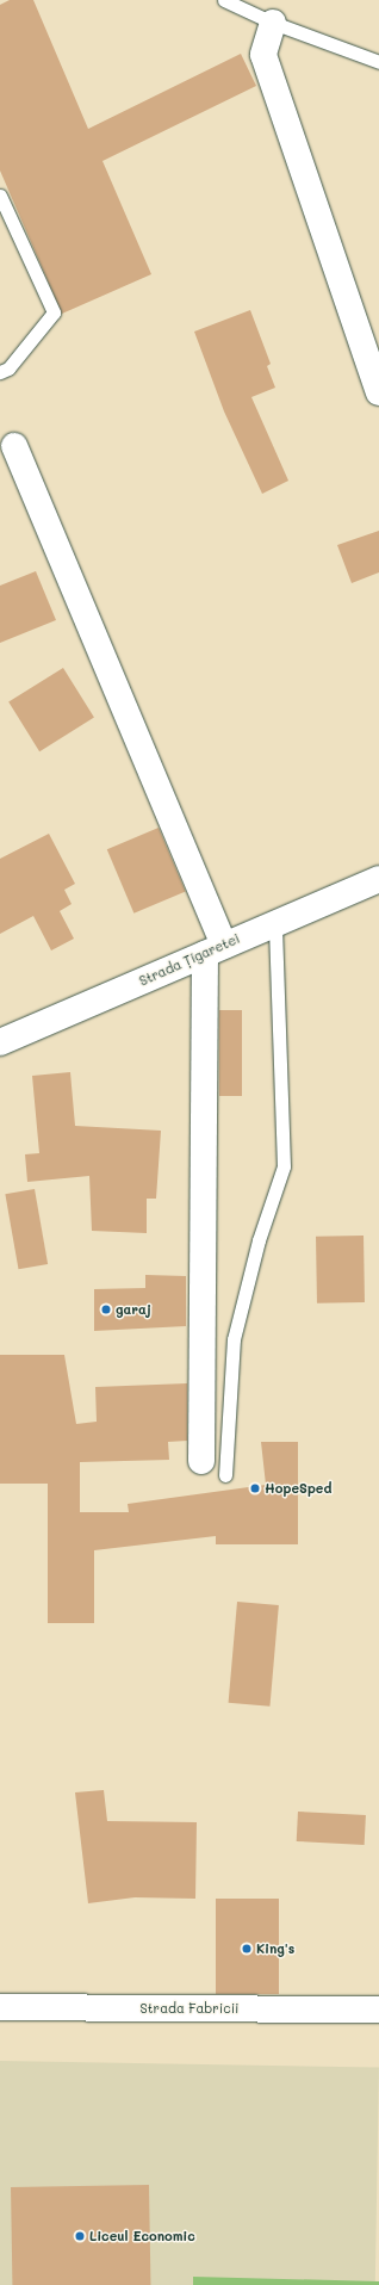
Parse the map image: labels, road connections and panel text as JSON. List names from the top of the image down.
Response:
{
  "streets": {
    "street": ["Strada Țigaretei", "Strada Fabricii"]
  },
  "places": [
    "garaj",
    "HopeSped",
    "King's",
    "Liceul Economic"
  ]
}
